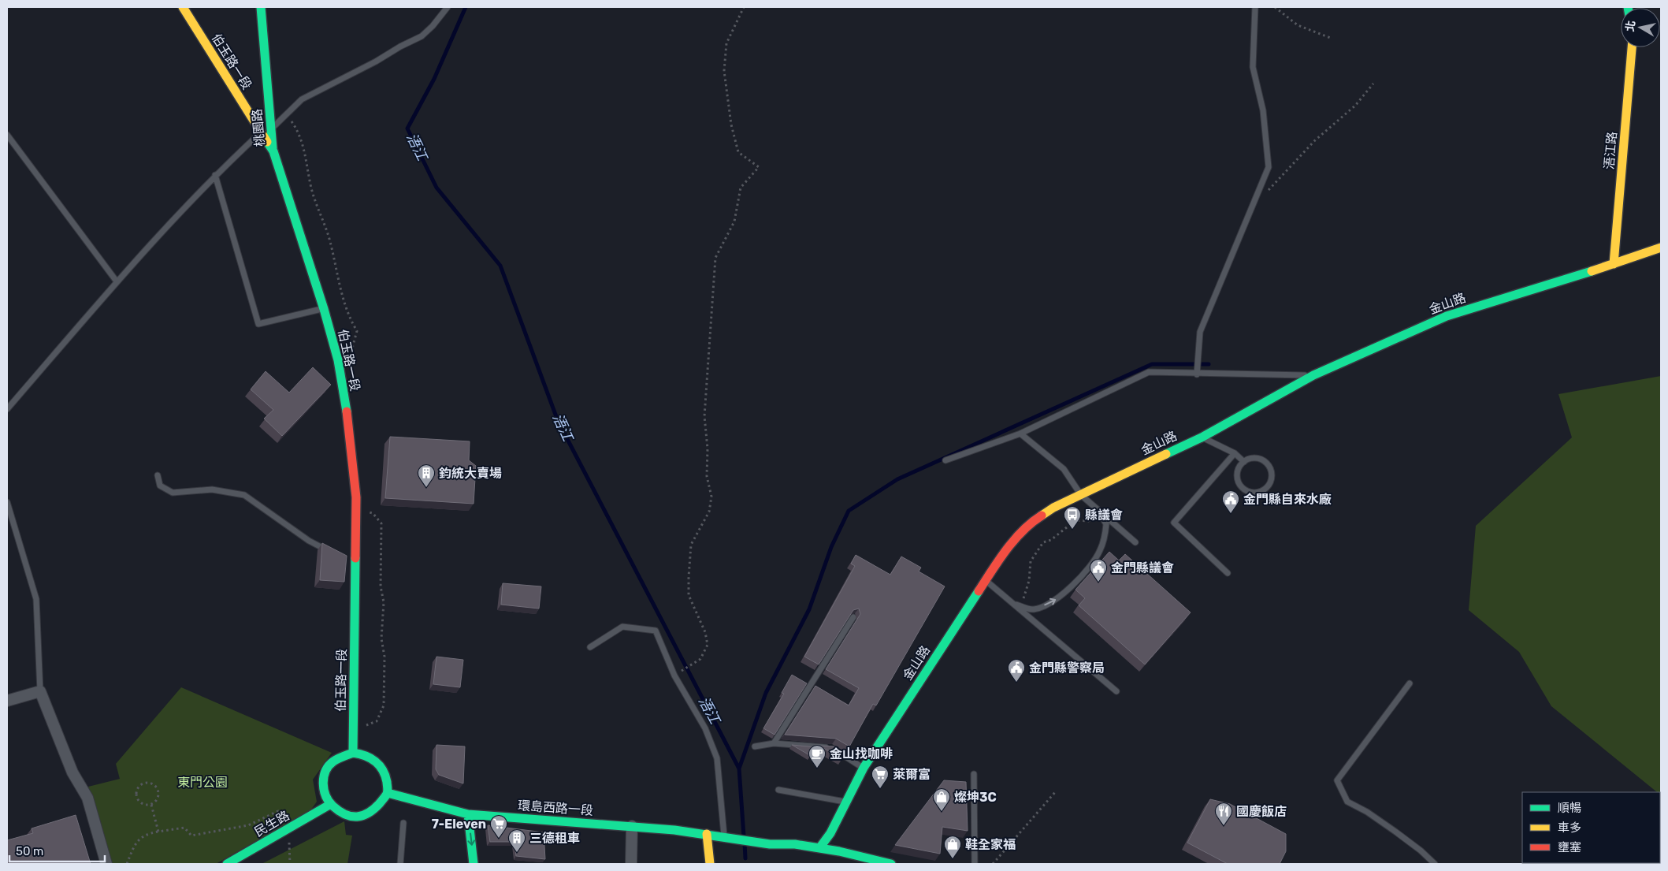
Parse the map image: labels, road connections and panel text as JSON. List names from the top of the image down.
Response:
{
  "streets": {
    "main road": [
      "伯玉路一段",
      "桃園路",
      "浯江路",
      "金山路",
      "環島西路一段",
      "民生路"
    ]
  },
  "crossings": [
    ["伯玉路一段", "桃園路"],
    ["伯玉路一段", "環島西路一段"],
    ["伯玉路一段", "民生路"],
    ["浯江路", "金山路"],
    ["金山路", "環島西路一段"],
    ["環島西路一段", "民生路"]
  ],
  "water": ["浯江"],
  "parks": ["東門公園"],
  "places": {
    "building": ["鈞統大賣場", "三德租車"],
    "public building": ["金門縣自來水廠", "金門縣議會", "金門縣警察局"],
    "bus stop": ["縣議會"],
    "cafe": ["金山找咖啡"],
    "supermarket": ["萊爾富", "7-Eleven"],
    "shop": ["燦坤3C", "鞋全家福"],
    "restaurant": ["國慶飯店"]
  },
  "legend": ["順暢", "車多", "壅塞"],
  "scale_bar": "50 m",
  "north": "left"
}
